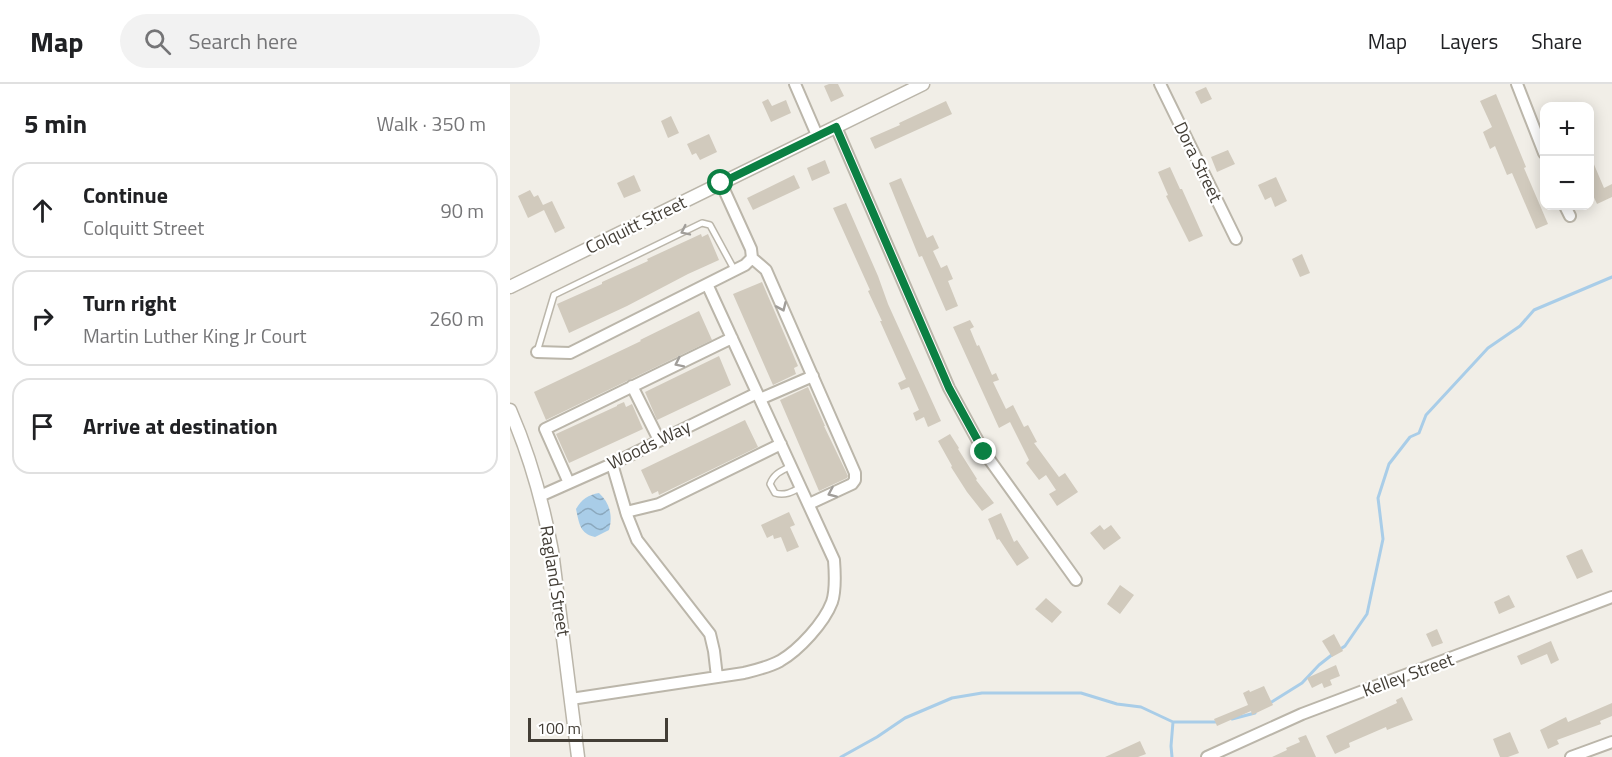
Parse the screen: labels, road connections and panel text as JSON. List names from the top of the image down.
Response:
{
  "streets": {
    "street": [
      "Dora Street",
      "Colquitt Street",
      "Woods Way",
      "Ragland Street",
      "Kelley Street"
    ]
  },
  "crossings": [
    ["Woods Way", "Ragland Street"]
  ],
  "scale_bar": "100 m",
  "page": {
    "header": "Map",
    "search": "Search here",
    "nav": ["Map", "Layers", "Share"],
    "heading": ["5 min", "Walk · 350 m"],
    "map_buttons": ["+", "−"],
    "list": [
      ["Continue", "Colquitt Street", "90 m"],
      ["Turn right", "Martin Luther King Jr Court", "260 m"],
      "Arrive at destination"
    ],
    "scale": "100 m"
  }
}
